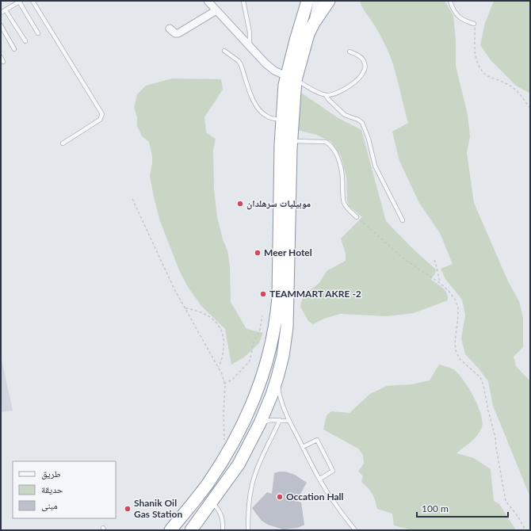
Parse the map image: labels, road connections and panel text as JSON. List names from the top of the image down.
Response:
{
  "places": [
    "موبيليات سرهلدان",
    "Meer Hotel",
    "TEAMMART AKRE -2",
    "Occation Hall",
    "Shanik Oil Gas Station"
  ],
  "legend": ["طريق", "حديقة", "مبنى"],
  "scale_bar": "100 m"
}
